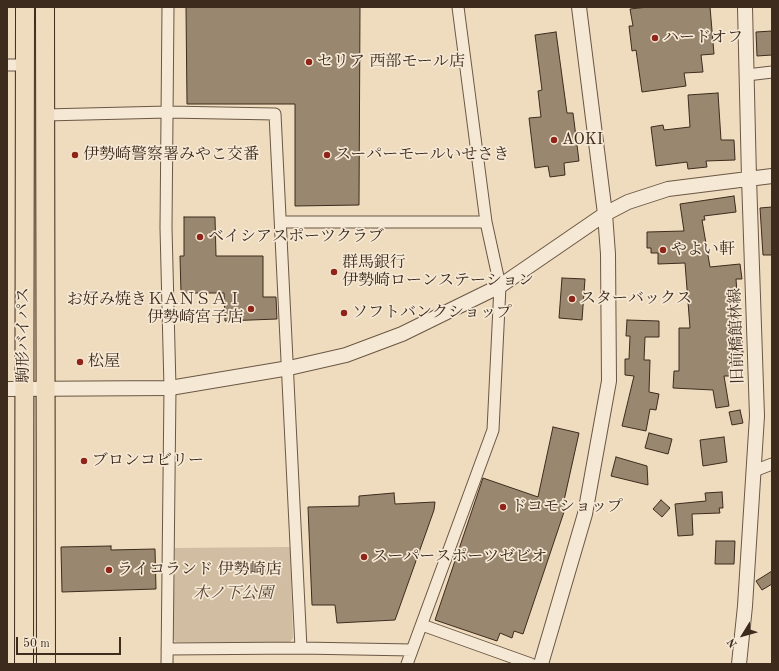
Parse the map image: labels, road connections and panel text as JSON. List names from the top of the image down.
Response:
{
  "streets": {
    "main road": ["駒形バイパス"],
    "street": ["旧前橋館林線"]
  },
  "parks": ["木ノ下公園"],
  "places": [
    "ハードオフ",
    "セリア 西部モール店",
    "AOKI",
    "伊勢崎警察署みやこ交番",
    "スーパーモールいせさき",
    "ベイシアスポーツクラブ",
    "やよい軒",
    "群馬銀行 伊勢崎ローンステーション",
    "スターバックス",
    "お好み焼きＫＡＮＳＡＩ 伊勢崎宮子店",
    "ソフトバンクショップ",
    "松屋",
    "ブロンコビリー",
    "ドコモショップ",
    "スーパースポーツゼビオ",
    "ライコランド 伊勢崎店"
  ],
  "scale_bar": "50 m",
  "north": "bottom left"
}
